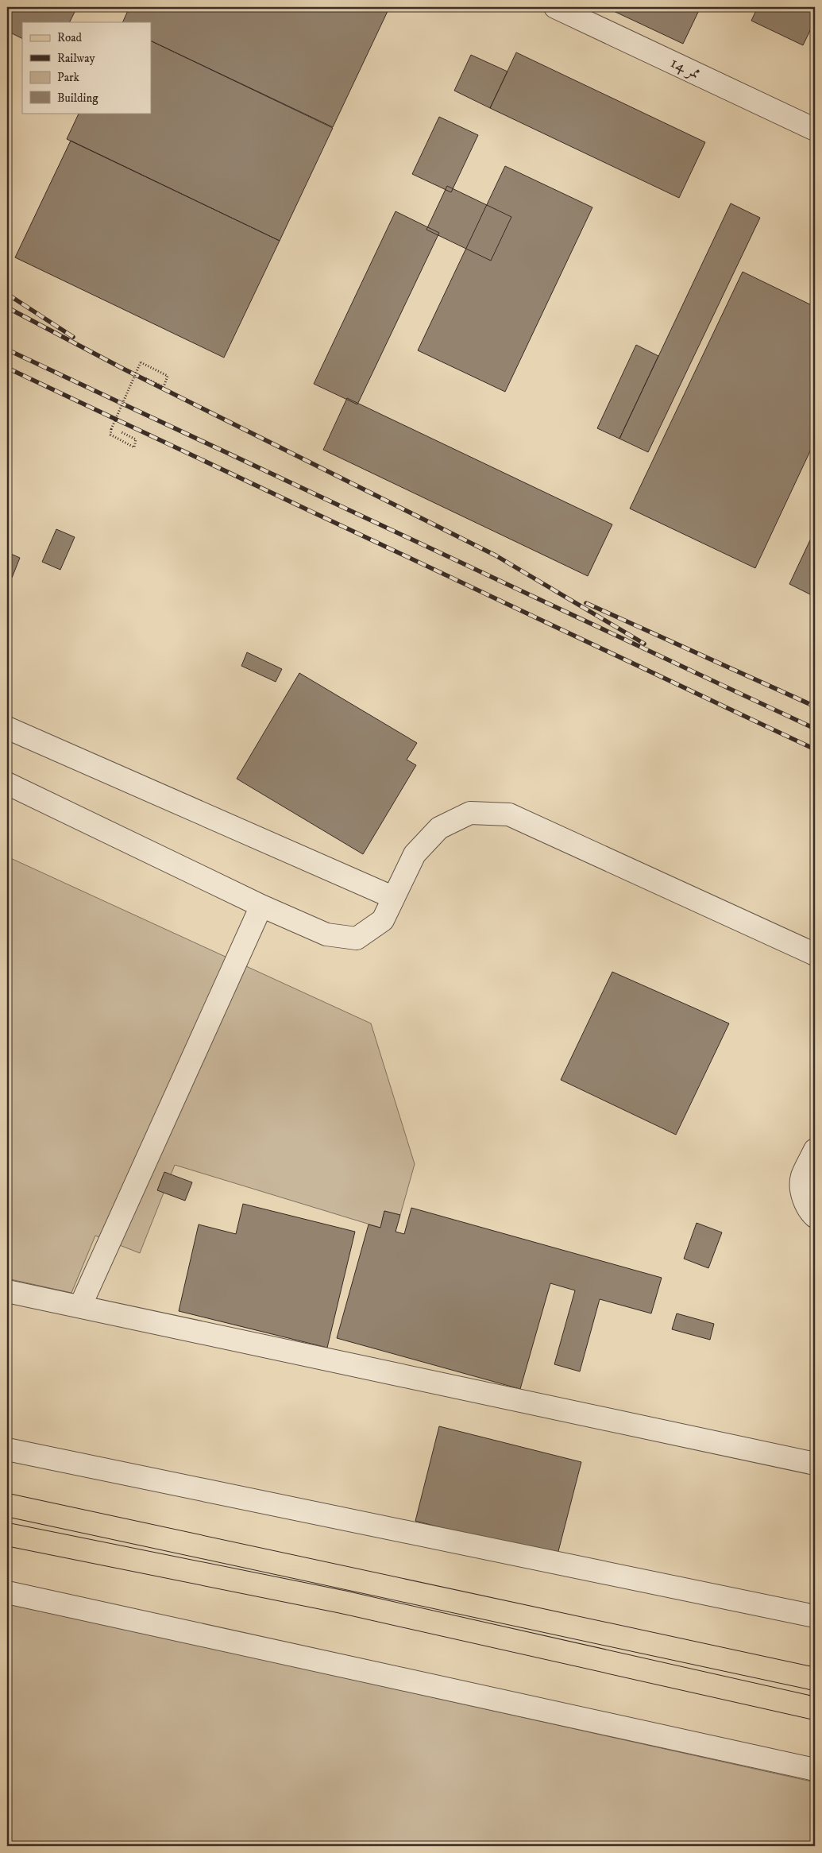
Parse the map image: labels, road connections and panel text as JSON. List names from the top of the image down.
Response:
{
  "streets": {
    "street": ["ممر 14"]
  },
  "legend": [
    "Road",
    "Railway",
    "Park",
    "Building"
  ]
}
